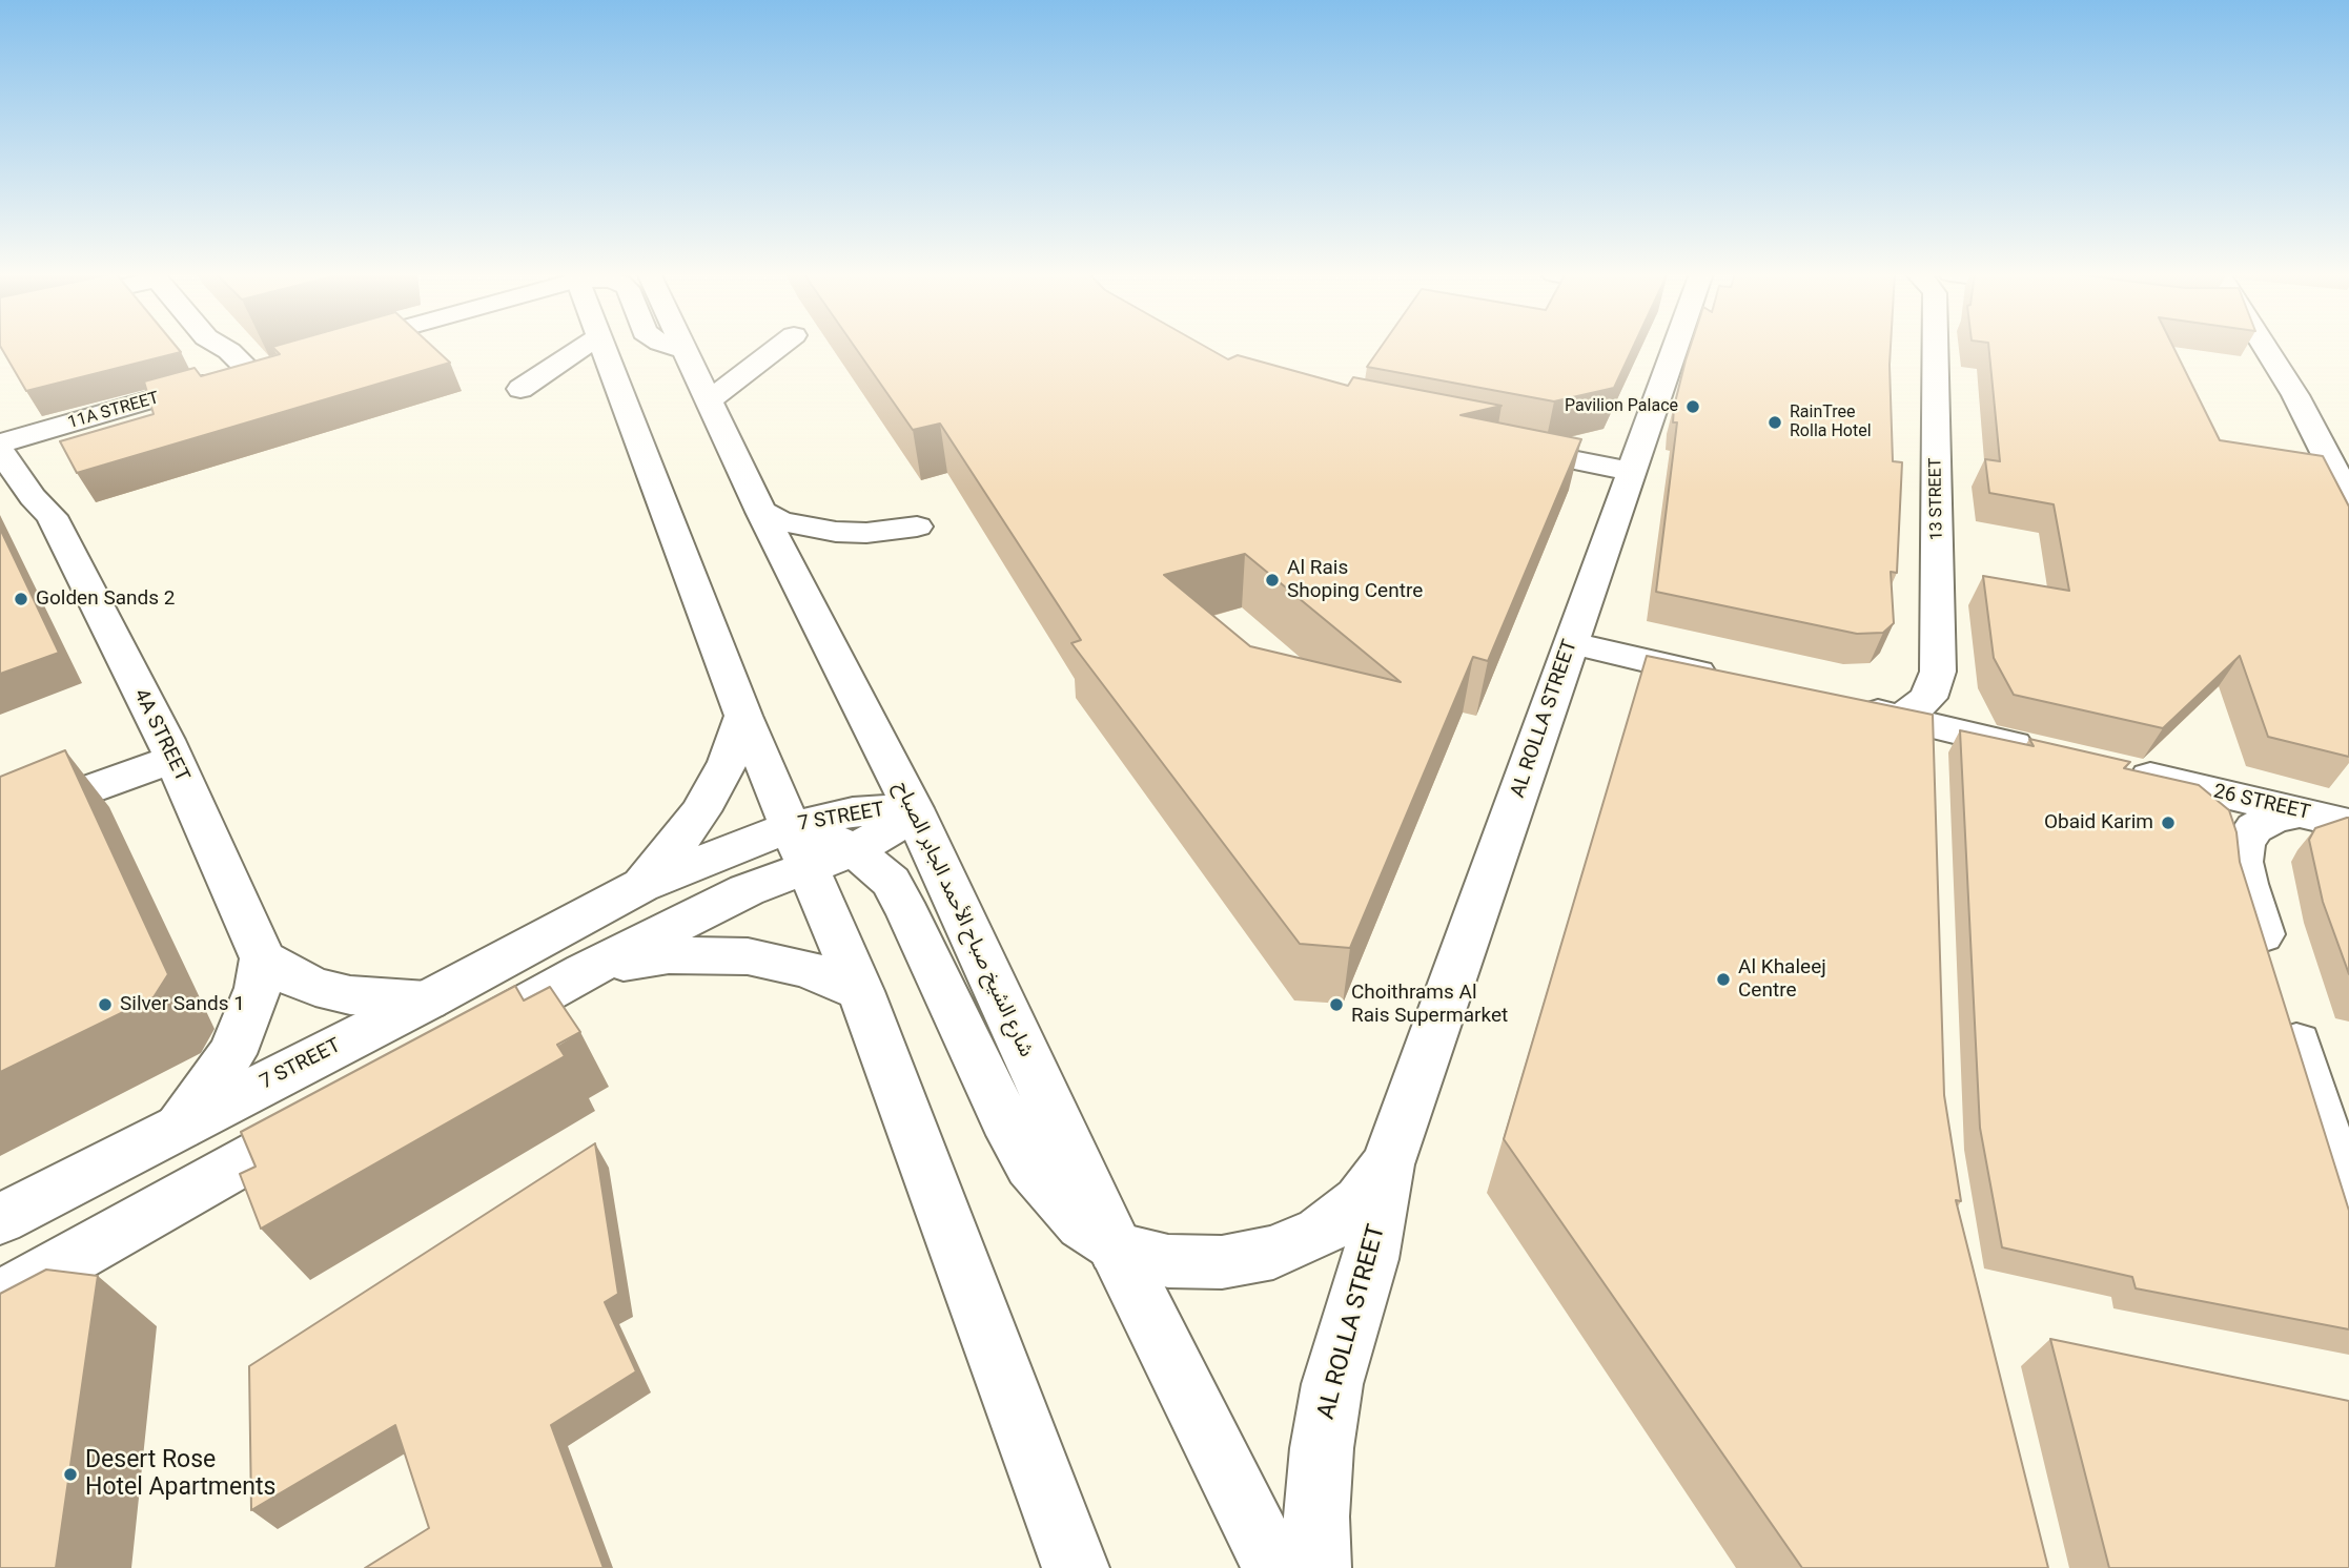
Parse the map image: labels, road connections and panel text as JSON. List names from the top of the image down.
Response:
{
  "streets": {
    "street": [
      "11A STREET",
      "13 STREET",
      "AL ROLLA STREET",
      "4A STREET",
      "26 STREET",
      "7 STREET",
      "شارع الشيخ صباح الأحمد الجابر الصباح"
    ]
  },
  "crossings": [
    ["11A STREET", "4A STREET"],
    ["AL ROLLA STREET", "شارع الشيخ صباح الأحمد الجابر الصباح"],
    ["7 STREET", "شارع الشيخ صباح الأحمد الجابر الصباح"]
  ],
  "places": [
    "Pavilion Palace",
    "RainTree Rolla Hotel",
    "Al Rais Shoping Centre",
    "Golden Sands 2",
    "Obaid Karim",
    "Al Khaleej Centre",
    "Silver Sands 1",
    "Choithrams Al Rais Supermarket",
    "Desert Rose Hotel Apartments"
  ]
}
